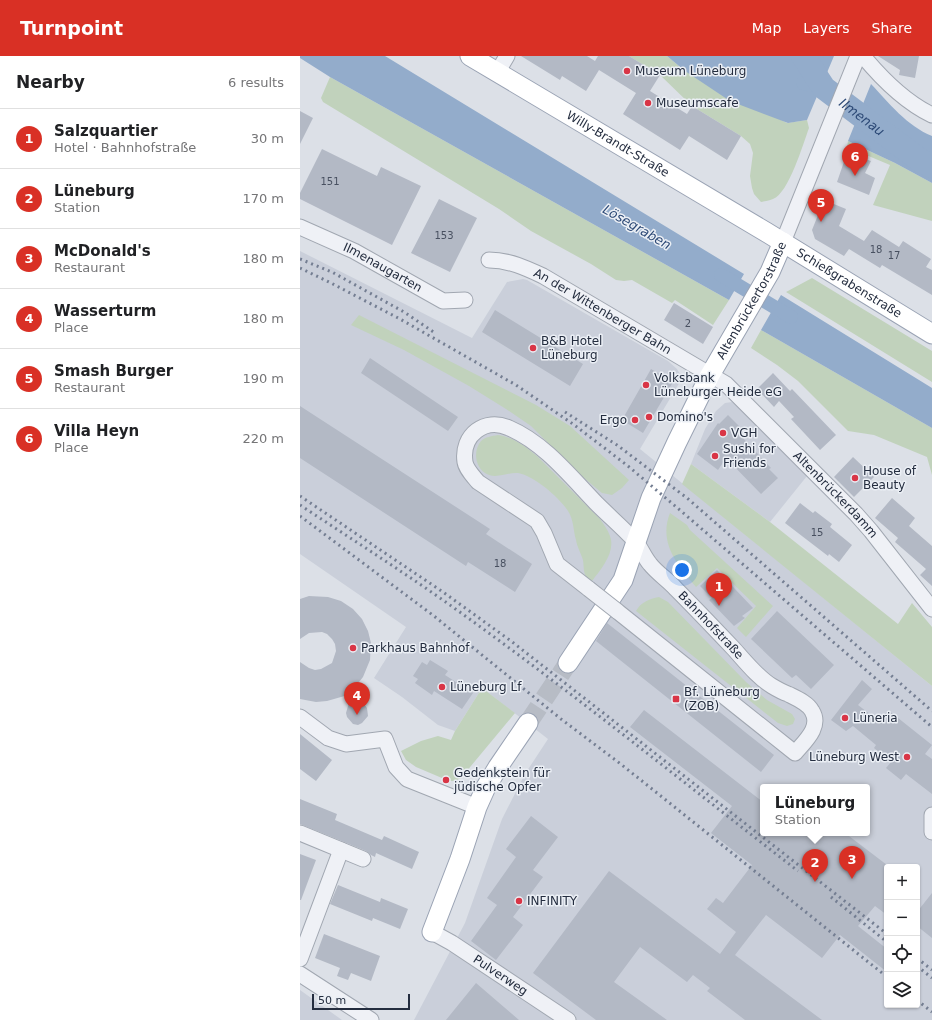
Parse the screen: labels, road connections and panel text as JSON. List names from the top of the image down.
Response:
{
  "streets": {
    "main road": ["Willy-Brandt-Straße", "Schießgrabenstraße", "Altenbrückertorstraße"],
    "street": [
      "Ilmenaugarten",
      "An der Wittenberger Bahn",
      "Altenbrückerdamm",
      "Bahnhofstraße",
      "Pulverweg"
    ]
  },
  "crossings": [
    ["Willy-Brandt-Straße", "Schießgrabenstraße"],
    ["Schießgrabenstraße", "Altenbrückertorstraße"],
    ["Altenbrückertorstraße", "An der Wittenberger Bahn"],
    ["Altenbrückertorstraße", "Altenbrückerdamm"],
    ["Altenbrückertorstraße", "Bahnhofstraße"],
    ["An der Wittenberger Bahn", "Altenbrückerdamm"]
  ],
  "water": ["Ilmenau", "Lösegraben"],
  "places": {
    "other": [
      "Museum Lüneburg",
      "Museumscafe",
      "B&B Hotel Lüneburg",
      "Volksbank Lüneburger Heide eG",
      "Domino's",
      "Ergo",
      "VGH",
      "Sushi for Friends",
      "House of Beauty",
      "Parkhaus Bahnhof",
      "Lüneburg Lf",
      "Lüneria",
      "Lüneburg West",
      "Gedenkstein für jüdische Opfer",
      "INFINITY"
    ],
    "transit": ["Bf. Lüneburg (ZOB)"]
  },
  "house_numbers": [
    "151",
    "153",
    "18",
    "17",
    "2",
    "15",
    "18"
  ],
  "scale_bar": "50 m",
  "page": {
    "header": "Turnpoint",
    "nav": ["Map", "Layers", "Share"],
    "heading": ["Nearby", "6 results"],
    "list": [
      {
        "mark": "1",
        "name": "Salzquartier",
        "note": "Hotel · Bahnhofstraße",
        "value": "30 m"
      },
      {
        "mark": "2",
        "name": "Lüneburg",
        "note": "Station",
        "value": "170 m"
      },
      {
        "mark": "3",
        "name": "McDonald's",
        "note": "Restaurant",
        "value": "180 m"
      },
      {
        "mark": "4",
        "name": "Wasserturm",
        "note": "Place",
        "value": "180 m"
      },
      {
        "mark": "5",
        "name": "Smash Burger",
        "note": "Restaurant",
        "value": "190 m"
      },
      {
        "mark": "6",
        "name": "Villa Heyn",
        "note": "Place",
        "value": "220 m"
      }
    ],
    "pins": [
      "6",
      "5",
      "1",
      "4",
      "3",
      "2"
    ],
    "popup": ["Lüneburg", "Station"],
    "map_buttons": ["+", "−"],
    "scale": "50 m"
  }
}
